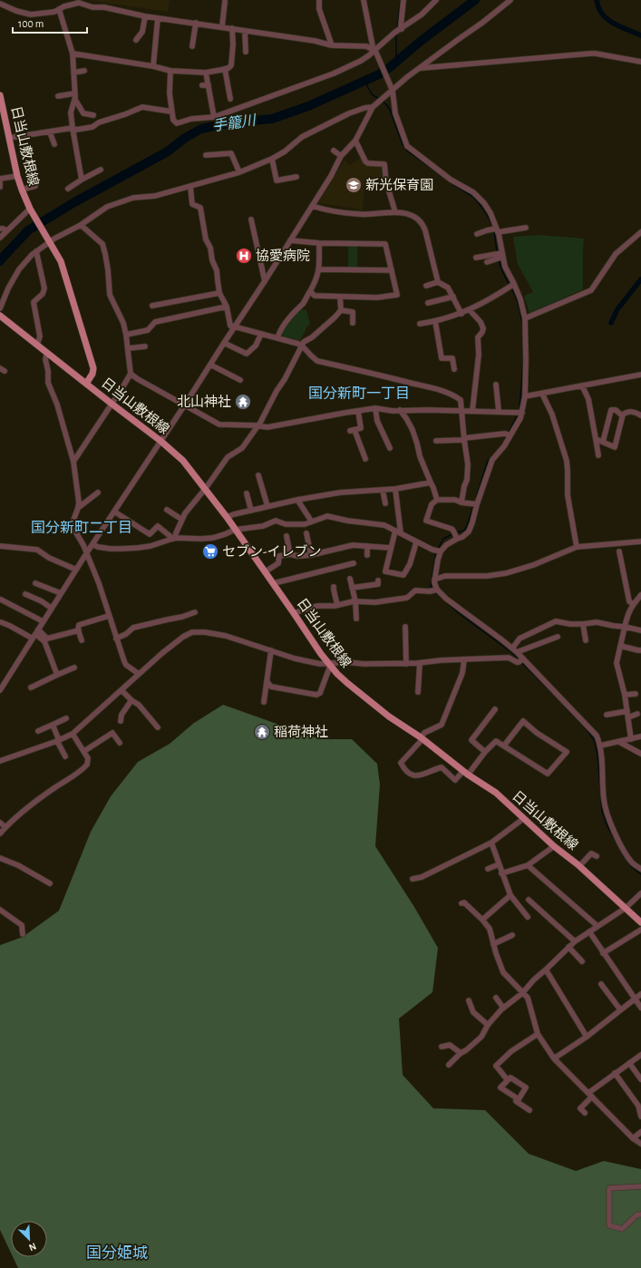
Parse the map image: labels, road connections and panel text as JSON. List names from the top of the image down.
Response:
{
  "streets": {
    "main road": ["日当山敷根線"]
  },
  "districts": ["国分新町一丁目", "国分新町二丁目", "国分姫城"],
  "water": ["手籠川"],
  "places": {
    "school or university": ["新光保育園"],
    "hospital": ["協愛病院"],
    "temple": ["北山神社", "稲荷神社"],
    "supermarket": ["セブン-イレブン"]
  },
  "scale_bar": "100 m",
  "north": "bottom right"
}
